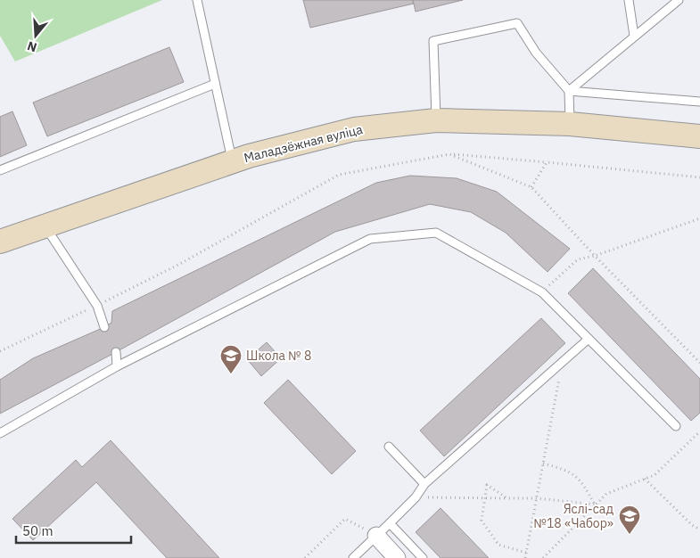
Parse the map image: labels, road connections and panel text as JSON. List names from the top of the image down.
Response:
{
  "streets": {
    "street": ["Маладзёжная вуліца"]
  },
  "places": {
    "school or university": ["Школа № 8", "Яслі-сад №18 «Чабор»"]
  },
  "scale_bar": "50 m",
  "north": "bottom"
}
